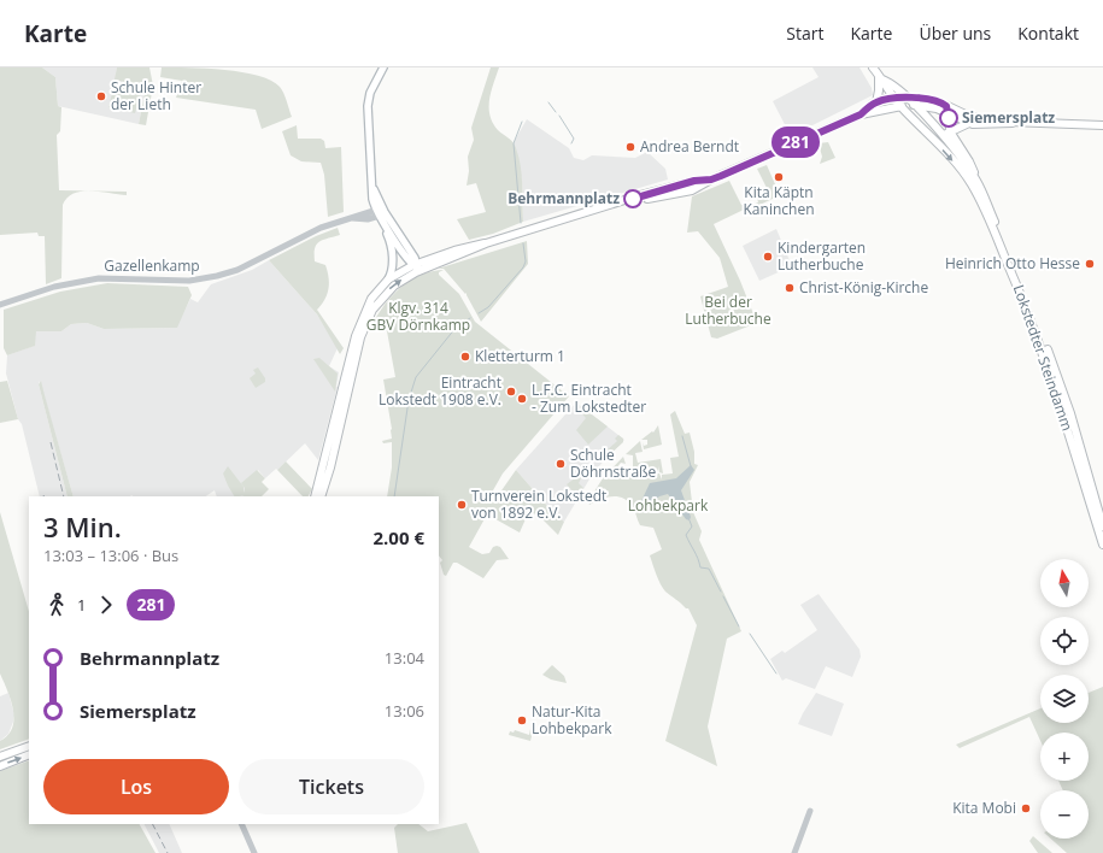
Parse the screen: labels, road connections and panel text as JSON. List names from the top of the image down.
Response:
{
  "streets": {
    "main road": ["Lokstedter Steindamm"],
    "street": ["Gazellenkamp"]
  },
  "parks": ["Bei der Lutherbuche", "Klgv. 314 GBV Dörnkamp", "Lohbekpark"],
  "places": [
    "Schule Hinter der Lieth",
    "Siemersplatz",
    "Andrea Berndt",
    "Kita Käptn Kaninchen",
    "Behrmannplatz",
    "Kindergarten Lutherbuche",
    "Heinrich Otto Hesse",
    "Christ-König-Kirche",
    "Kletterturm 1",
    "Eintracht Lokstedt 1908 e.V.",
    "L.F.C. Eintracht - Zum Lokstedter",
    "Schule Döhrnstraße",
    "Turnverein Lokstedt von 1892 e.V.",
    "Natur-Kita Lohbekpark",
    "Kita Mobi"
  ],
  "lines": ["bus line 281"],
  "north": "top",
  "page": {
    "header": "Karte",
    "nav": [
      "Start",
      "Karte",
      "Über uns",
      "Kontakt"
    ],
    "on_map": "281",
    "heading": ["3 Min.", "13:03 – 13:06 · Bus", "2.00 €"],
    "map_buttons": ["+", "−"],
    "legs": ["1", "281"],
    "list": [
      {
        "name": "Behrmannplatz",
        "value": "13:04"
      },
      {
        "name": "Siemersplatz",
        "value": "13:06"
      }
    ],
    "buttons": ["Los", "Tickets"]
  }
}
